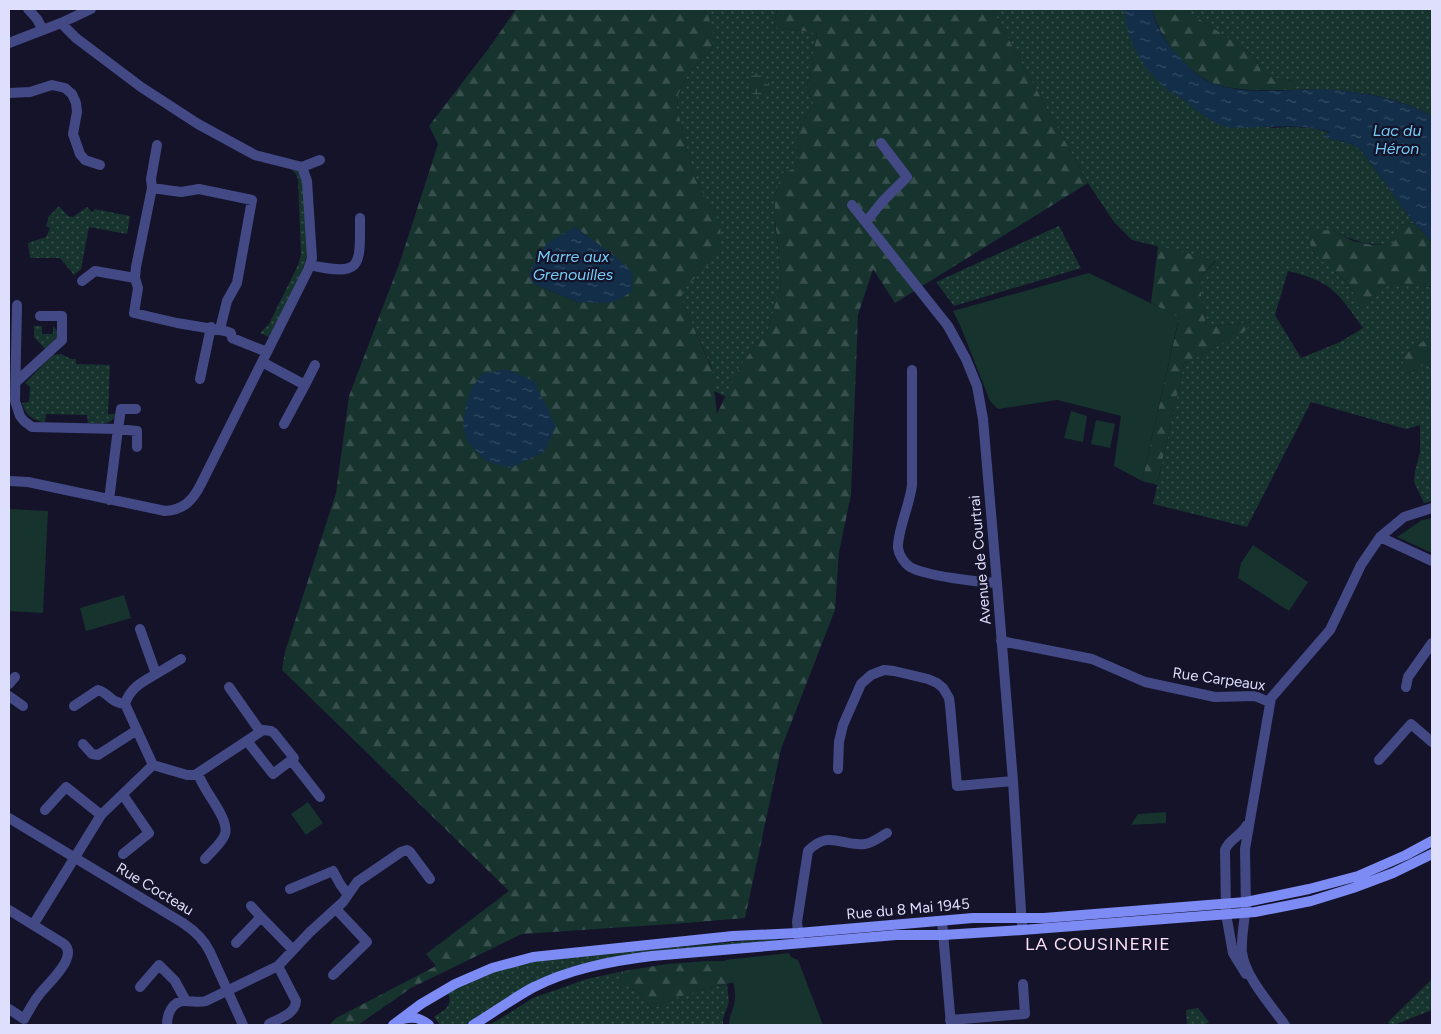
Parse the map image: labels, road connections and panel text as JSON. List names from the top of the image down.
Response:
{
  "streets": {
    "main road": ["Rue du 8 Mai 1945"],
    "street": ["Avenue de Courtrai", "Rue Carpeaux", "Rue Cocteau"]
  },
  "crossings": [
    ["Avenue de Courtrai", "Rue Carpeaux"],
    ["Avenue de Courtrai", "Rue du 8 Mai 1945"]
  ],
  "districts": ["LA COUSINERIE"],
  "water": ["Lac du Héron", "Marre aux Grenouilles"]
}
